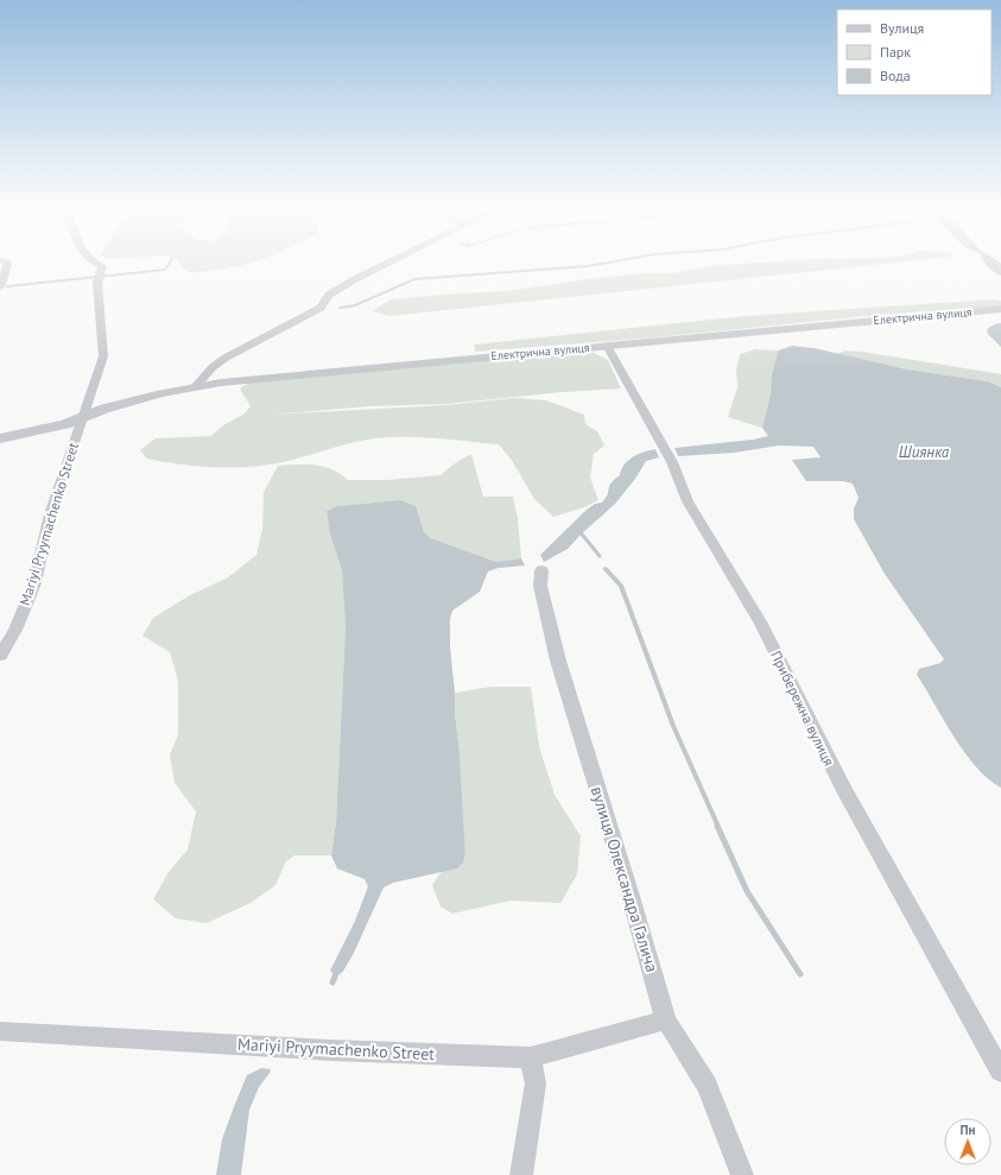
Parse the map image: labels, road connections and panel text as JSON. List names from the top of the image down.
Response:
{
  "streets": {
    "street": [
      "Електрична вулиця",
      "Mariyi Pryymachenko Street",
      "Прибережна вулиця",
      "вулиця Олександра Галича"
    ]
  },
  "crossings": [
    ["Електрична вулиця", "Mariyi Pryymachenko Street"],
    ["Електрична вулиця", "Прибережна вулиця"],
    ["Mariyi Pryymachenko Street", "вулиця Олександра Галича"]
  ],
  "water": ["Шиянка"],
  "legend": ["Вулиця", "Парк", "Вода"],
  "north": "top"
}
